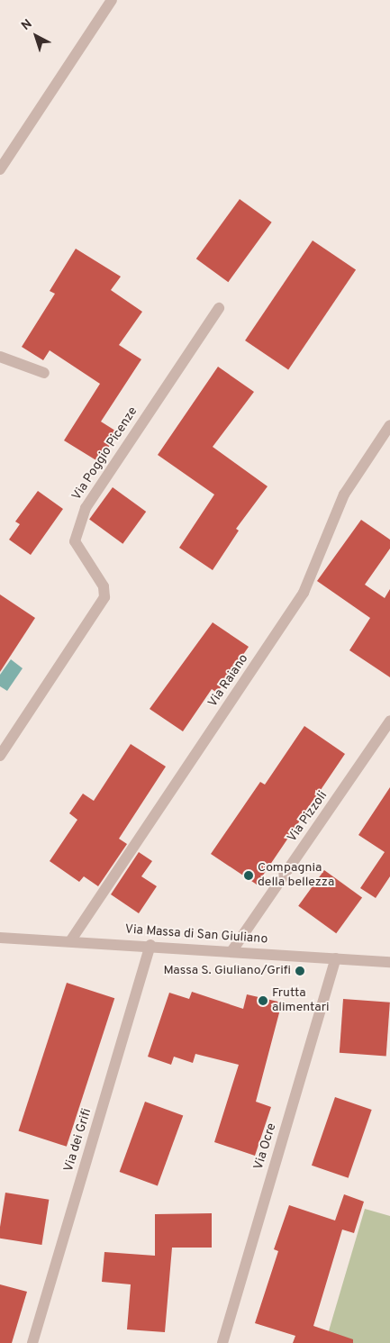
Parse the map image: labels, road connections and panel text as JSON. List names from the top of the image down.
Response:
{
  "streets": {
    "street": [
      "Via Poggio Picenze",
      "Via Raiano",
      "Via Pizzoli",
      "Via Massa di San Giuliano",
      "Via dei Grifi",
      "Via Ocre"
    ]
  },
  "crossings": [
    ["Via Raiano", "Via Massa di San Giuliano"],
    ["Via Pizzoli", "Via Massa di San Giuliano"],
    ["Via Massa di San Giuliano", "Via dei Grifi"],
    ["Via Massa di San Giuliano", "Via Ocre"]
  ],
  "places": ["Compagnia della bellezza", "Massa S. Giuliano/Grifi", "Frutta alimentari"],
  "north": "top left"
}
